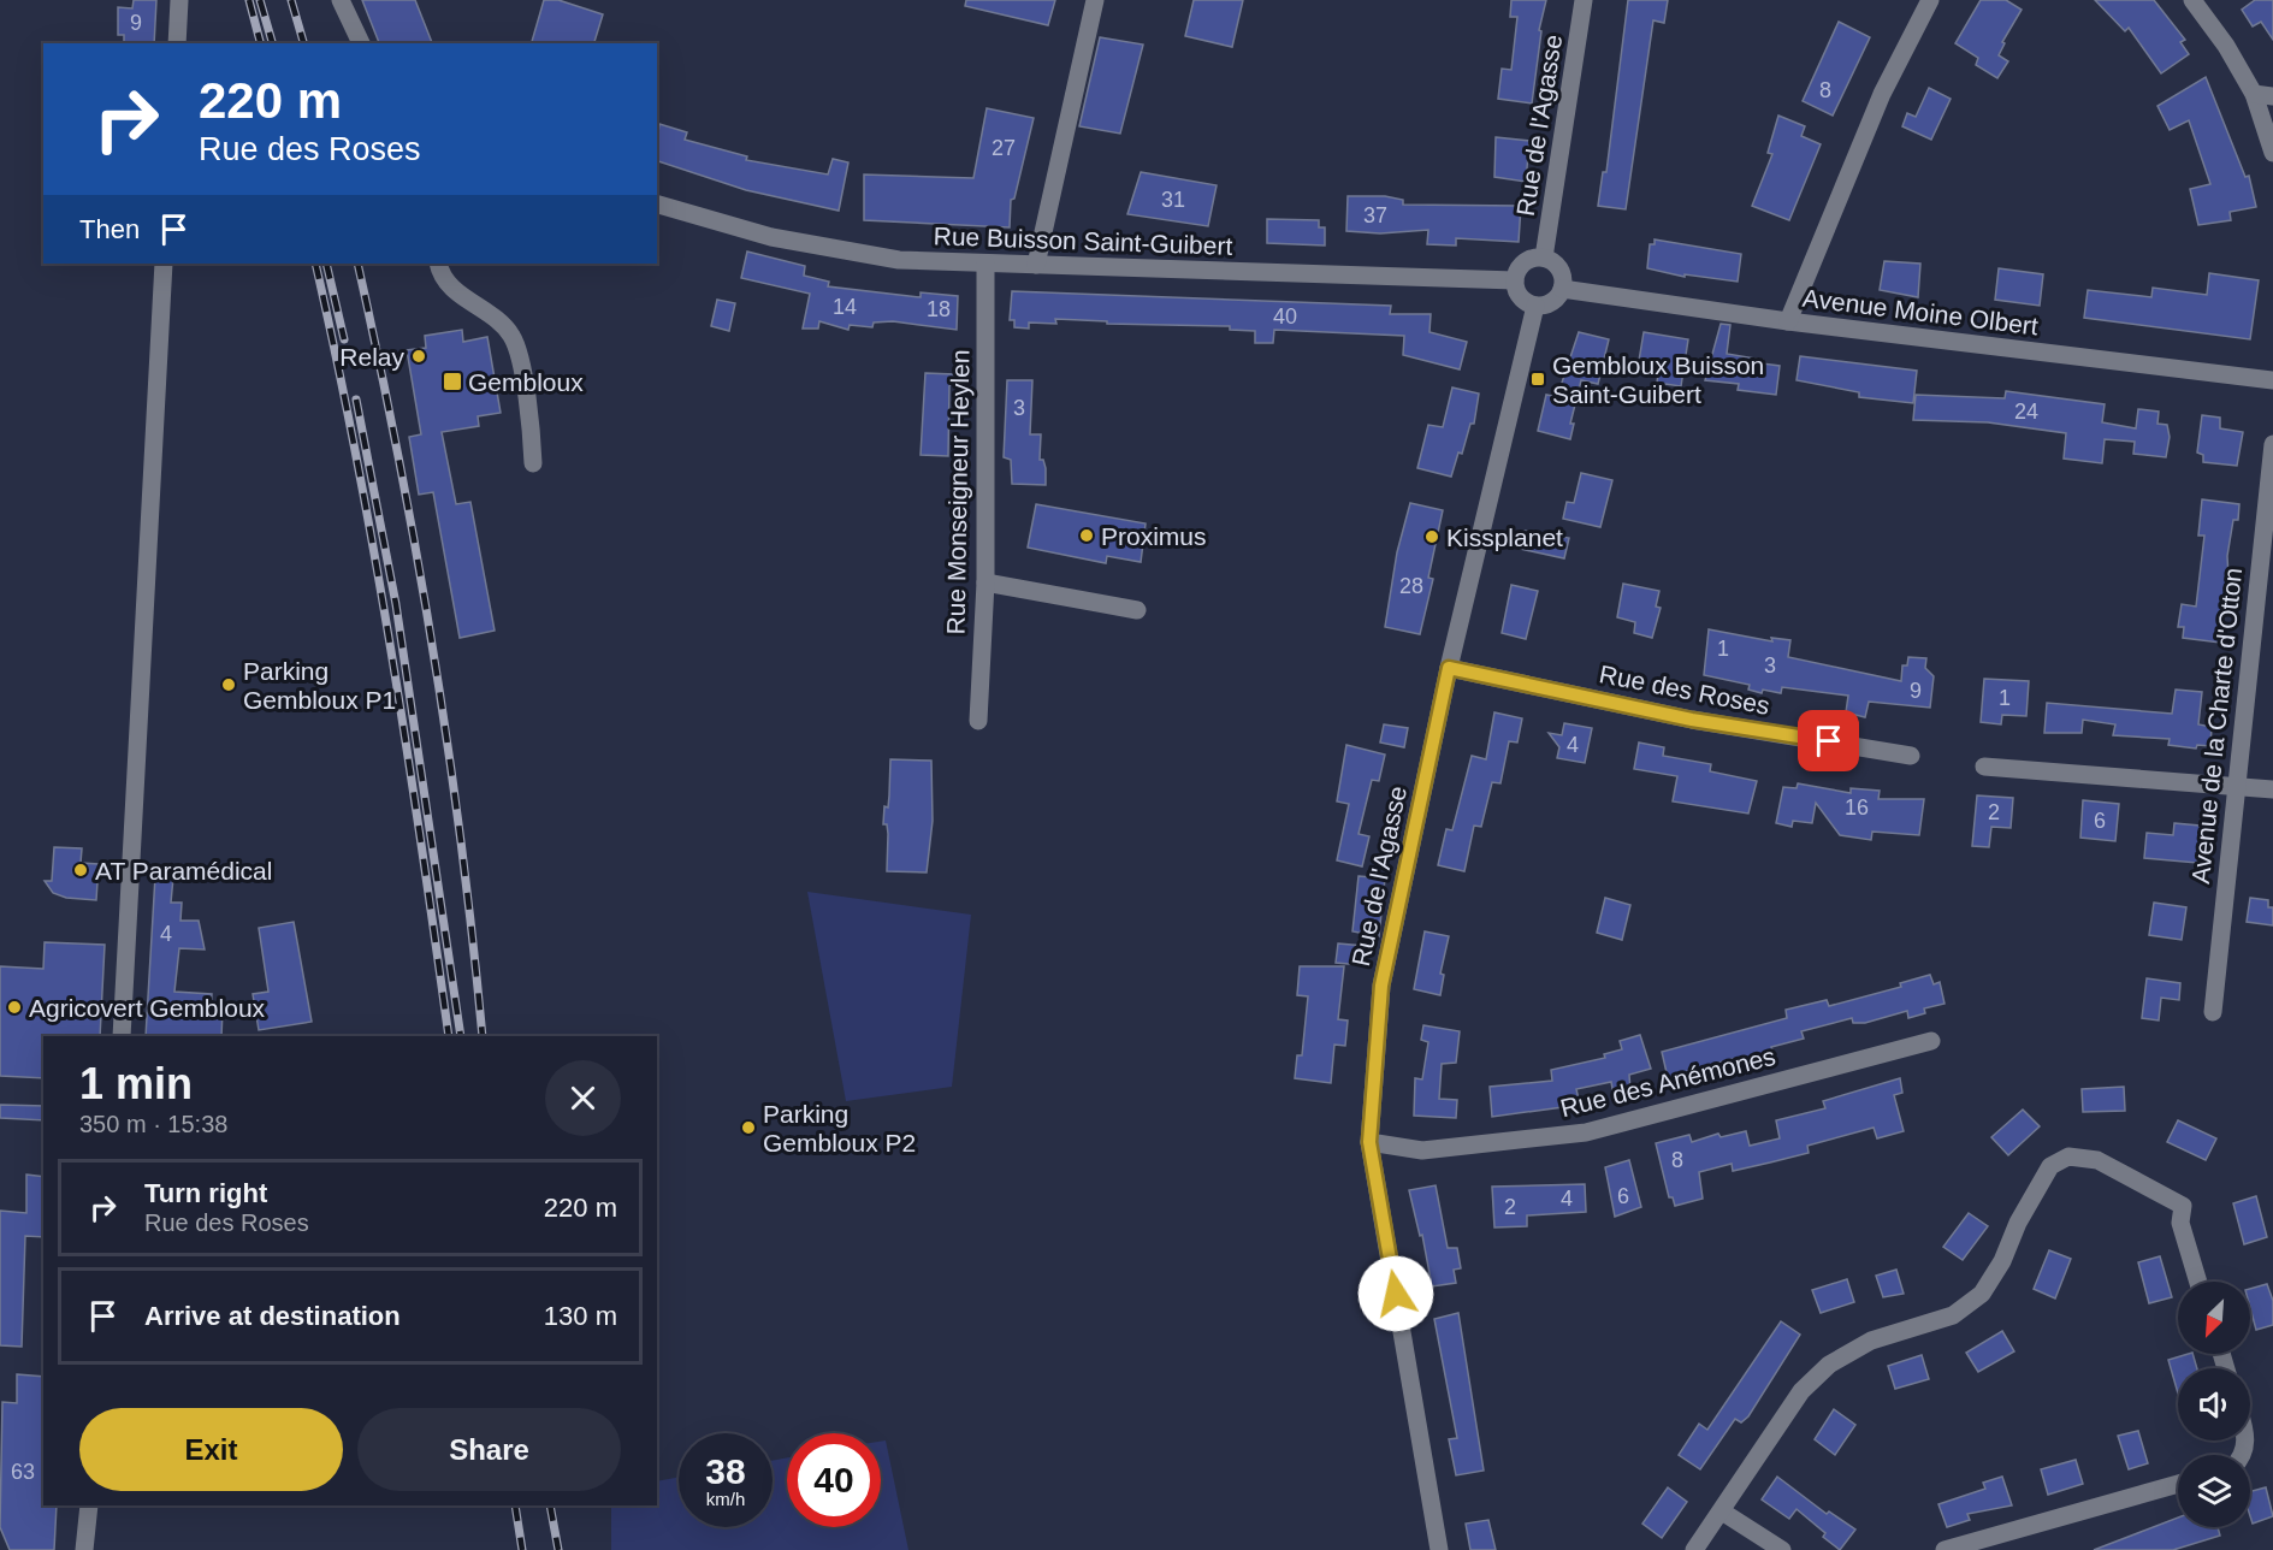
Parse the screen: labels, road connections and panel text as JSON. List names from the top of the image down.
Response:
{
  "streets": {
    "street": [
      "Rue de l'Agasse",
      "Rue Buisson Saint-Guibert",
      "Avenue Moine Olbert",
      "Rue Monseigneur Heylen",
      "Rue des Roses",
      "Avenue de la Charte d'Otton",
      "Rue des Anémones"
    ]
  },
  "crossings": [
    ["Rue de l'Agasse", "Rue Buisson Saint-Guibert"],
    ["Rue de l'Agasse", "Avenue Moine Olbert"],
    ["Rue de l'Agasse", "Rue des Roses"],
    ["Rue de l'Agasse", "Rue des Anémones"],
    ["Rue Buisson Saint-Guibert", "Avenue Moine Olbert"],
    ["Rue Buisson Saint-Guibert", "Rue Monseigneur Heylen"]
  ],
  "places": {
    "other": [
      "Relay",
      "Proximus",
      "Kissplanet",
      "Parking Gembloux P1",
      "AT Paramédical",
      "Agricovert Gembloux",
      "Parking Gembloux P2"
    ],
    "transit": ["Gembloux Buisson Saint-Guibert", "Gembloux"]
  },
  "house_numbers": [
    "9",
    "8",
    "27",
    "31",
    "37",
    "14",
    "18",
    "40",
    "3",
    "24",
    "28",
    "1",
    "3",
    "9",
    "1",
    "4",
    "16",
    "2",
    "6",
    "4",
    "8",
    "6",
    "4",
    "2",
    "63"
  ],
  "north": "bottom left",
  "page": {
    "turn": ["220 m", "Rue des Roses"],
    "then": "Then",
    "heading": ["1 min", "350 m · 15:38"],
    "list": [
      {
        "name": "Turn right",
        "note": "Rue des Roses",
        "value": "220 m"
      },
      {
        "name": "Arrive at destination",
        "value": "130 m"
      }
    ],
    "buttons": ["Exit", "Share"],
    "speed": "38 km/h",
    "limit": "40"
  }
}
